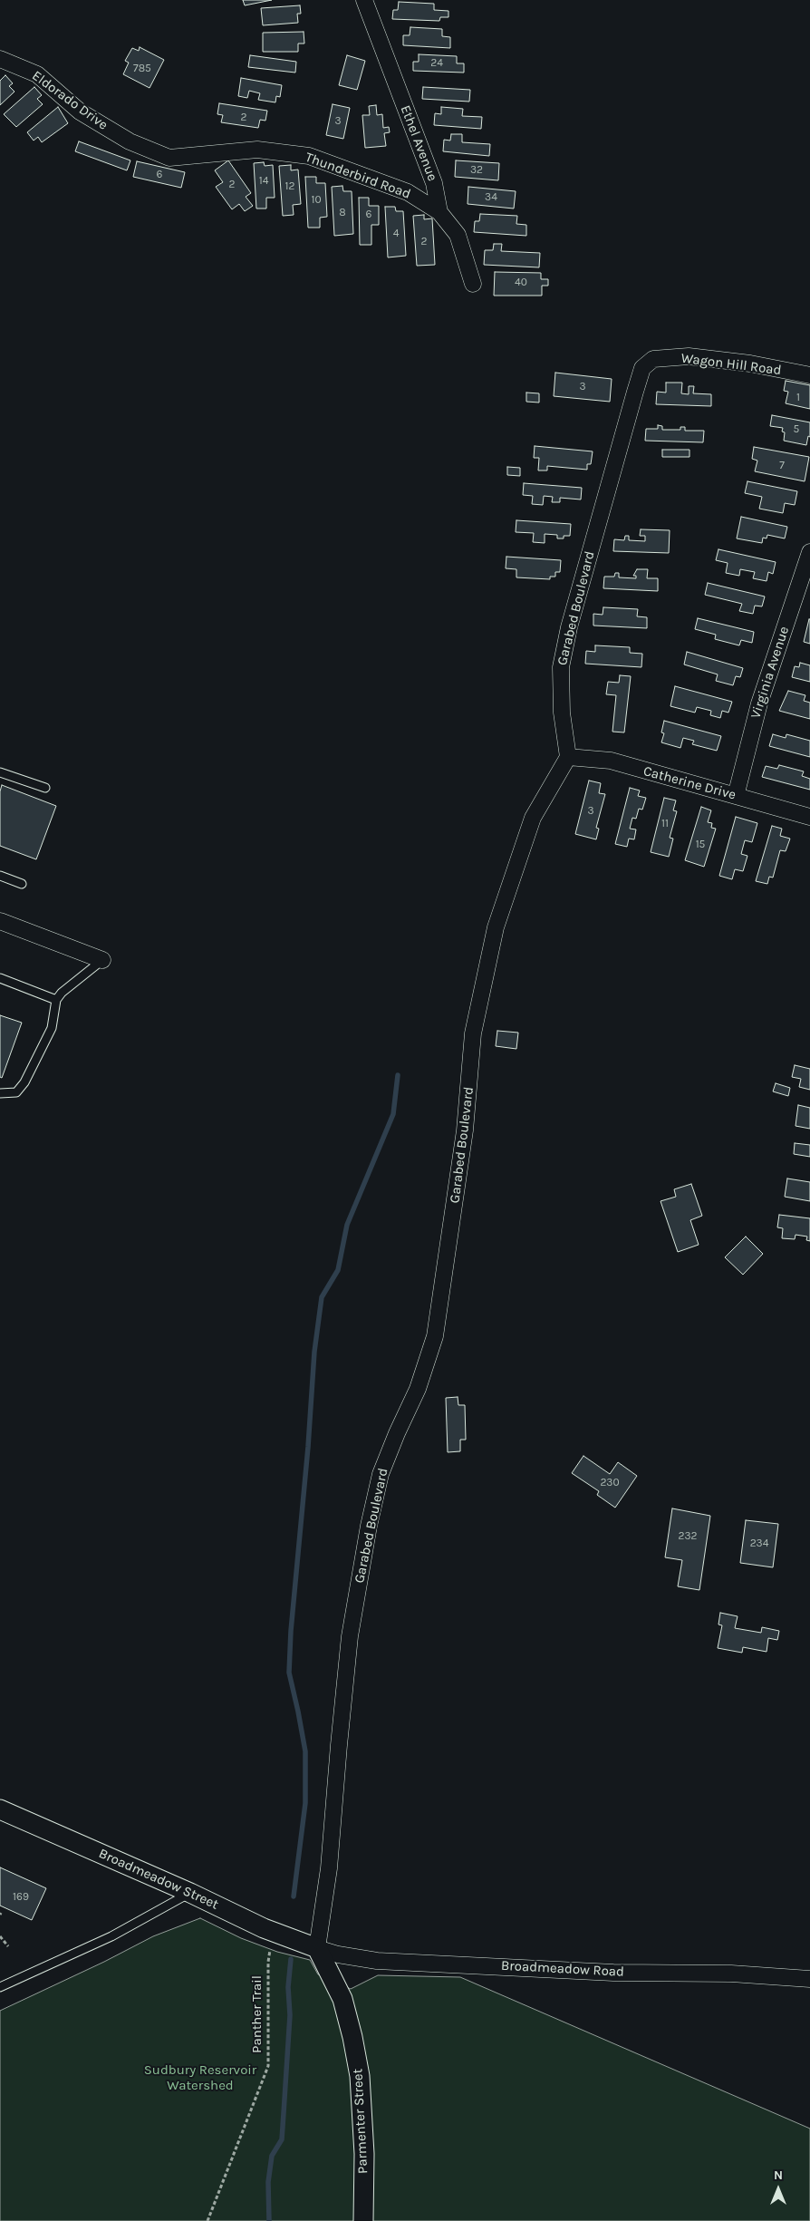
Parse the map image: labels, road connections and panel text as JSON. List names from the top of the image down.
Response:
{
  "streets": {
    "street": [
      "Eldorado Drive",
      "Ethel Avenue",
      "Thunderbird Road",
      "Wagon Hill Road",
      "Garabed Boulevard",
      "Virginia Avenue",
      "Catherine Drive",
      "Broadmeadow Street",
      "Broadmeadow Road",
      "Parmenter Street"
    ],
    "path": ["Panther Trail"]
  },
  "crossings": [
    ["Eldorado Drive", "Thunderbird Road"],
    ["Ethel Avenue", "Thunderbird Road"],
    ["Wagon Hill Road", "Garabed Boulevard"],
    ["Garabed Boulevard", "Catherine Drive"],
    ["Garabed Boulevard", "Broadmeadow Street"],
    ["Garabed Boulevard", "Broadmeadow Road"],
    ["Garabed Boulevard", "Parmenter Street"],
    ["Virginia Avenue", "Catherine Drive"],
    ["Broadmeadow Street", "Broadmeadow Road"],
    ["Broadmeadow Street", "Panther Trail"],
    ["Broadmeadow Street", "Parmenter Street"],
    ["Broadmeadow Road", "Parmenter Street"]
  ],
  "parks": ["Sudbury Reservoir Watershed"],
  "house_numbers": [
    "24",
    "785",
    "2",
    "3",
    "32",
    "6",
    "14",
    "2",
    "12",
    "34",
    "10",
    "8",
    "6",
    "4",
    "2",
    "40",
    "3",
    "1",
    "5",
    "7",
    "3",
    "11",
    "15",
    "230",
    "232",
    "234",
    "169"
  ],
  "north": "top"
}
